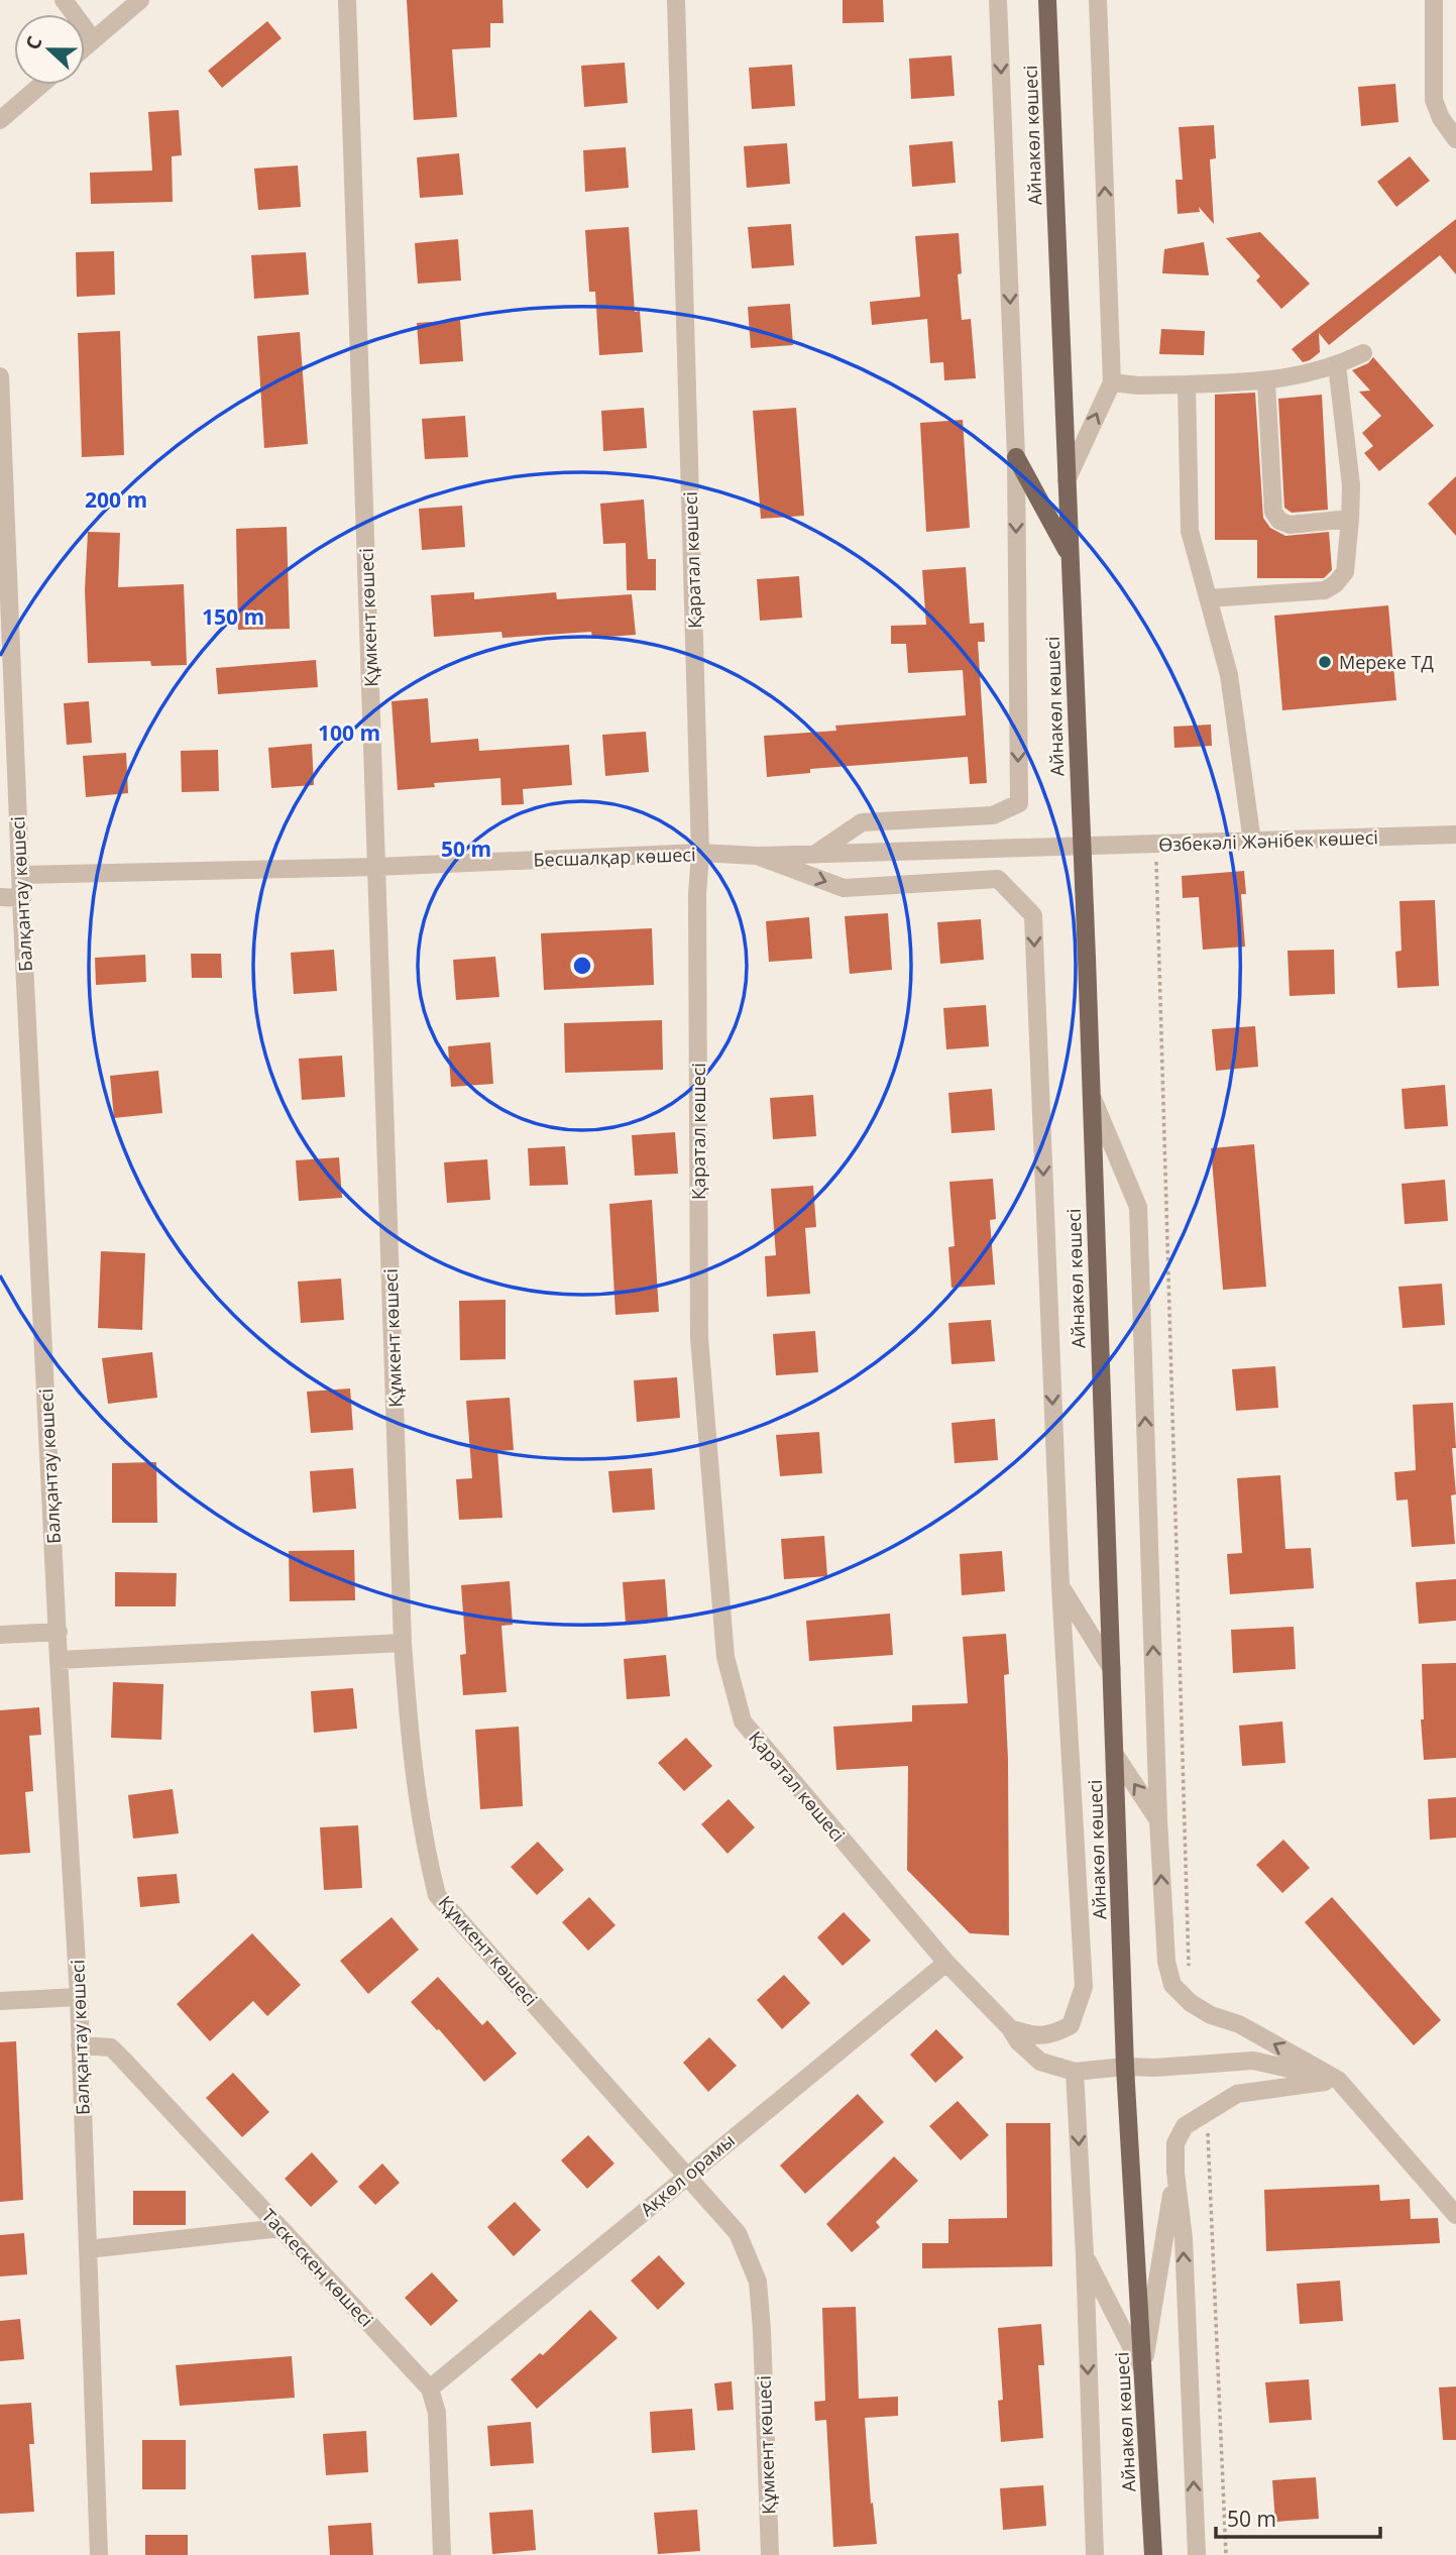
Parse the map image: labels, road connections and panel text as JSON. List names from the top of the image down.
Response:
{
  "streets": {
    "main road": ["Айнакөл көшесі"],
    "street": [
      "Қаратал көшесі",
      "Құмкент көшесі",
      "Өзбекәлі Жәнібек көшесі",
      "Бесшалқар көшесі",
      "Балқантау көшесі",
      "Ақкөл орамы",
      "Таскескен көшесі"
    ]
  },
  "crossings": [
    ["Айнакөл көшесі", "Қаратал көшесі"],
    ["Айнакөл көшесі", "Өзбекәлі Жәнібек көшесі"],
    ["Айнакөл көшесі", "Бесшалқар көшесі"],
    ["Қаратал көшесі", "Бесшалқар көшесі"],
    ["Қаратал көшесі", "Ақкөл орамы"],
    ["Құмкент көшесі", "Бесшалқар көшесі"],
    ["Құмкент көшесі", "Ақкөл орамы"],
    ["Өзбекәлі Жәнібек көшесі", "Бесшалқар көшесі"],
    ["Бесшалқар көшесі", "Балқантау көшесі"],
    ["Балқантау көшесі", "Таскескен көшесі"],
    ["Ақкөл орамы", "Таскескен көшесі"]
  ],
  "places": ["Мереке ТД"],
  "scale_bar": "50 m",
  "north": "left",
  "rings": [
    "200 m",
    "150 m",
    "100 m",
    "50 m"
  ]
}
